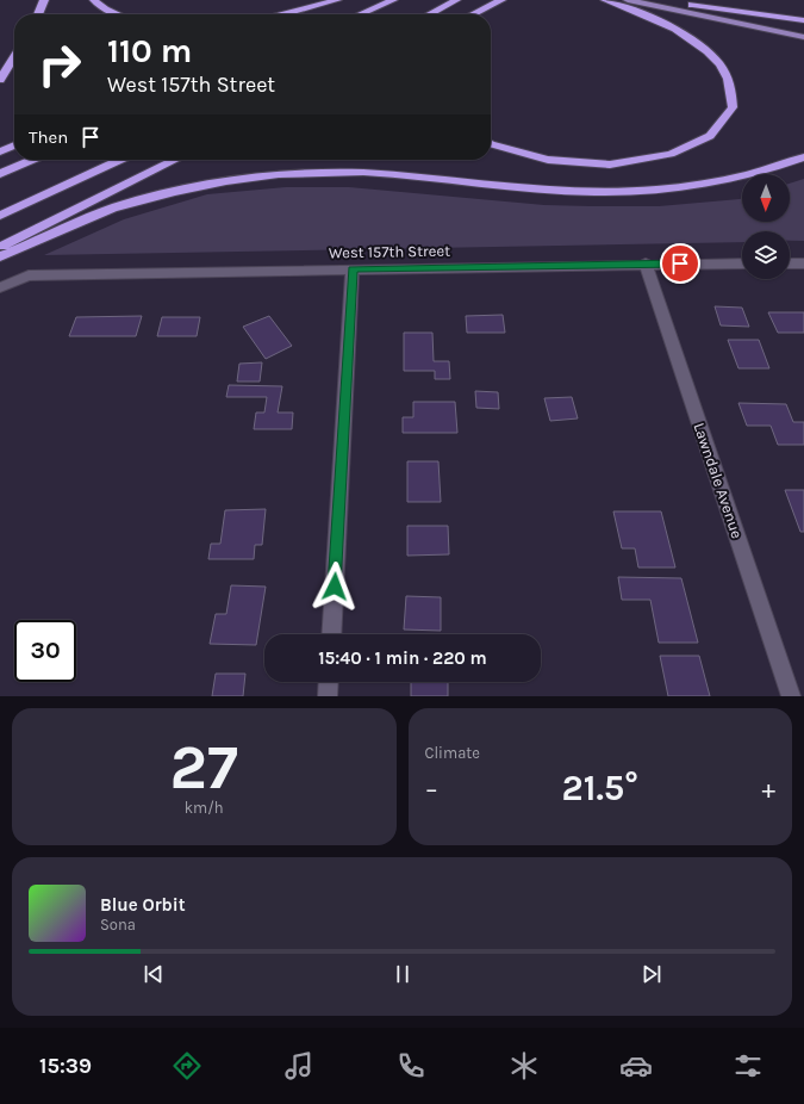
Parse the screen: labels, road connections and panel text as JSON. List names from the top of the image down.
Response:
{
  "streets": {
    "street": ["West 157th Street", "Lawndale Avenue"]
  },
  "crossings": [
    ["West 157th Street", "Lawndale Avenue"]
  ],
  "north": "bottom",
  "page": {
    "turn": ["110 m", "West 157th Street"],
    "then": "Then",
    "limit": "30",
    "trip": "15:40 · 1 min · 220 m",
    "tile": [
      ["27", "km/h"],
      "Climate"
    ],
    "heat": ["−", "21.5°", "+"],
    "song": ["Blue Orbit", "Sona"],
    "tabs": "15:39"
  }
}
